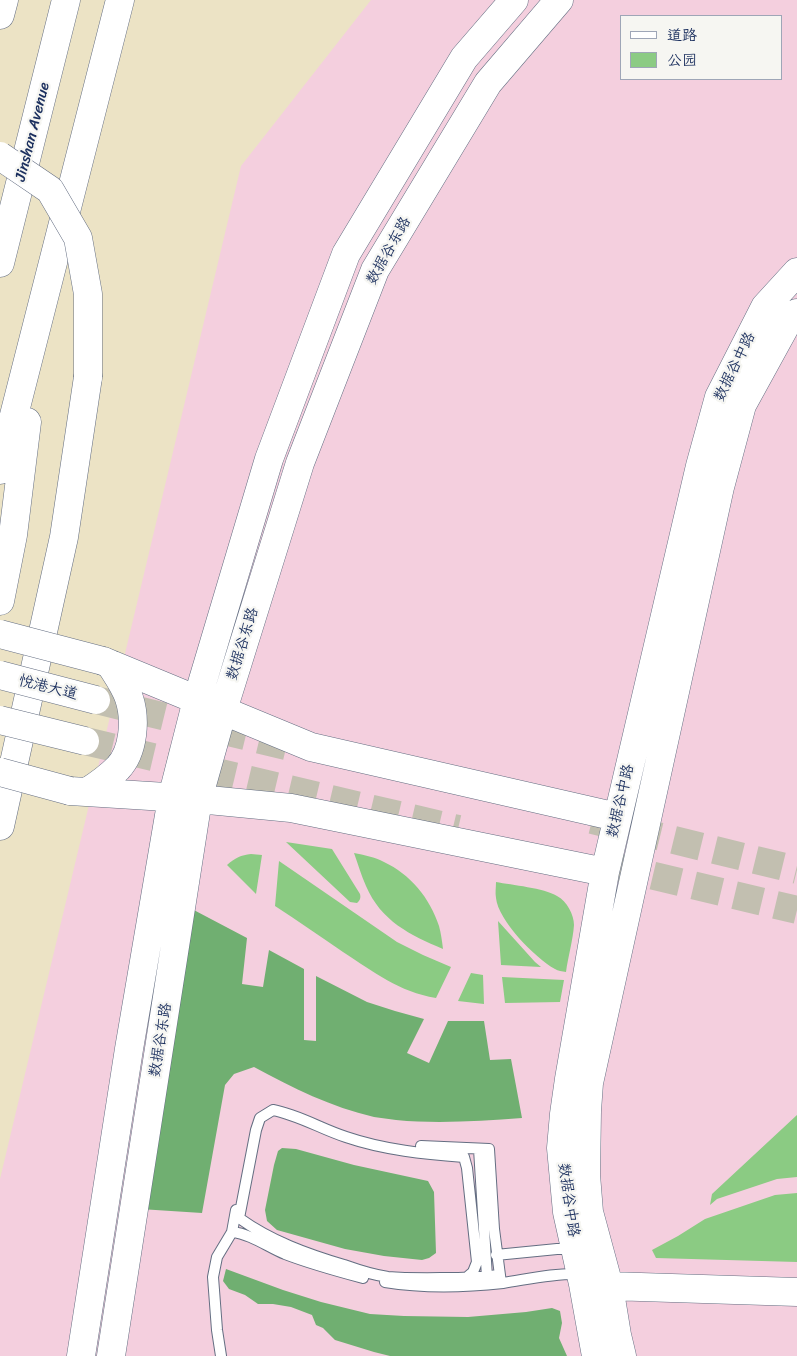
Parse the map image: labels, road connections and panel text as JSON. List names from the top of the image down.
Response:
{
  "streets": {
    "main road": [
      "Jinshan Avenue",
      "数据谷东路",
      "数据谷中路",
      "悦港大道"
    ]
  },
  "legend": ["道路", "公园"]
}
